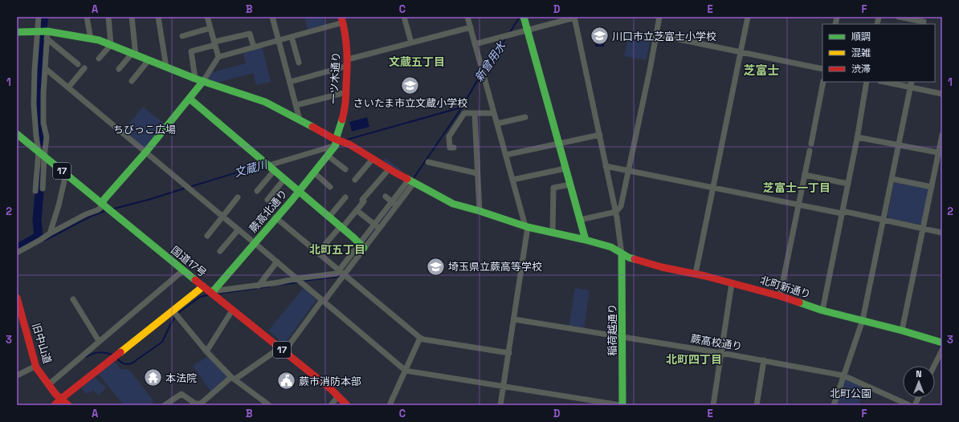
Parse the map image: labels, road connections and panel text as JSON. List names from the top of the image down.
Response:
{
  "streets": {
    "main road": [
      "一ツ木通り",
      "17",
      "蕨高北通り",
      "国道17号",
      "北町新通り",
      "稲荷越通り",
      "旧中山道"
    ],
    "street": ["蕨高校通り"]
  },
  "crossings": [
    ["一ツ木通り", "蕨高北通り"],
    ["一ツ木通り", "北町新通り"],
    ["蕨高北通り", "国道17号"],
    ["蕨高北通り", "北町新通り"],
    ["北町新通り", "稲荷越通り"],
    ["稲荷越通り", "蕨高校通り"]
  ],
  "districts": [
    "文蔵五丁目",
    "芝富士",
    "芝富士一丁目",
    "北町五丁目",
    "北町四丁目"
  ],
  "water": ["新曾用水", "文蔵川"],
  "parks": ["ちびっこ広場", "北町公園"],
  "places": {
    "school or university": ["川口市立芝富士小学校", "さいたま市立文蔵小学校", "埼玉県立蕨高等学校"],
    "temple": ["本法院"],
    "public building": ["蕨市消防本部"]
  },
  "legend": ["順調", "混雑", "渋滞"],
  "north": "top",
  "grid": {
    "columns": [
      "A",
      "B",
      "C",
      "D",
      "E",
      "F"
    ],
    "rows": ["1", "2", "3"]
  }
}
